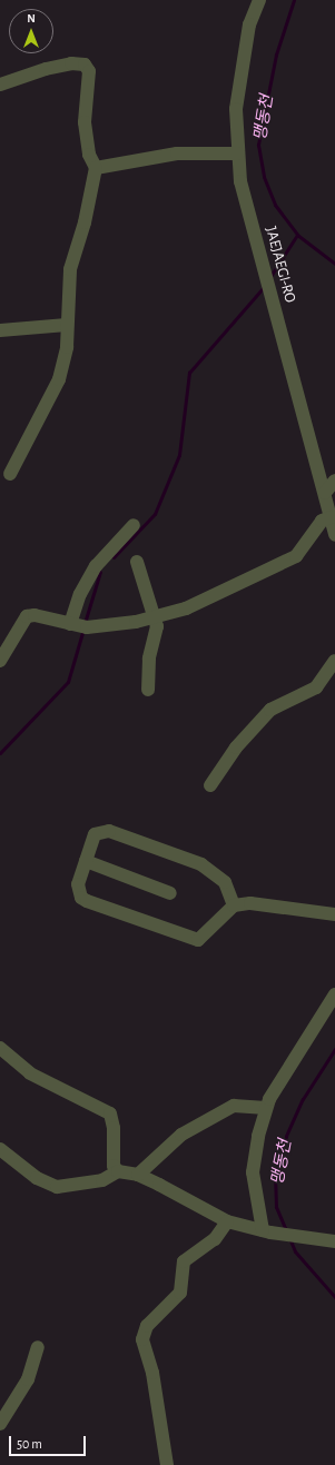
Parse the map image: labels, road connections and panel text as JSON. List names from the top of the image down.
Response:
{
  "streets": {
    "street": ["JAEJAEGI-RO"]
  },
  "water": ["맹동천"],
  "scale_bar": "50 m",
  "north": "top"
}
